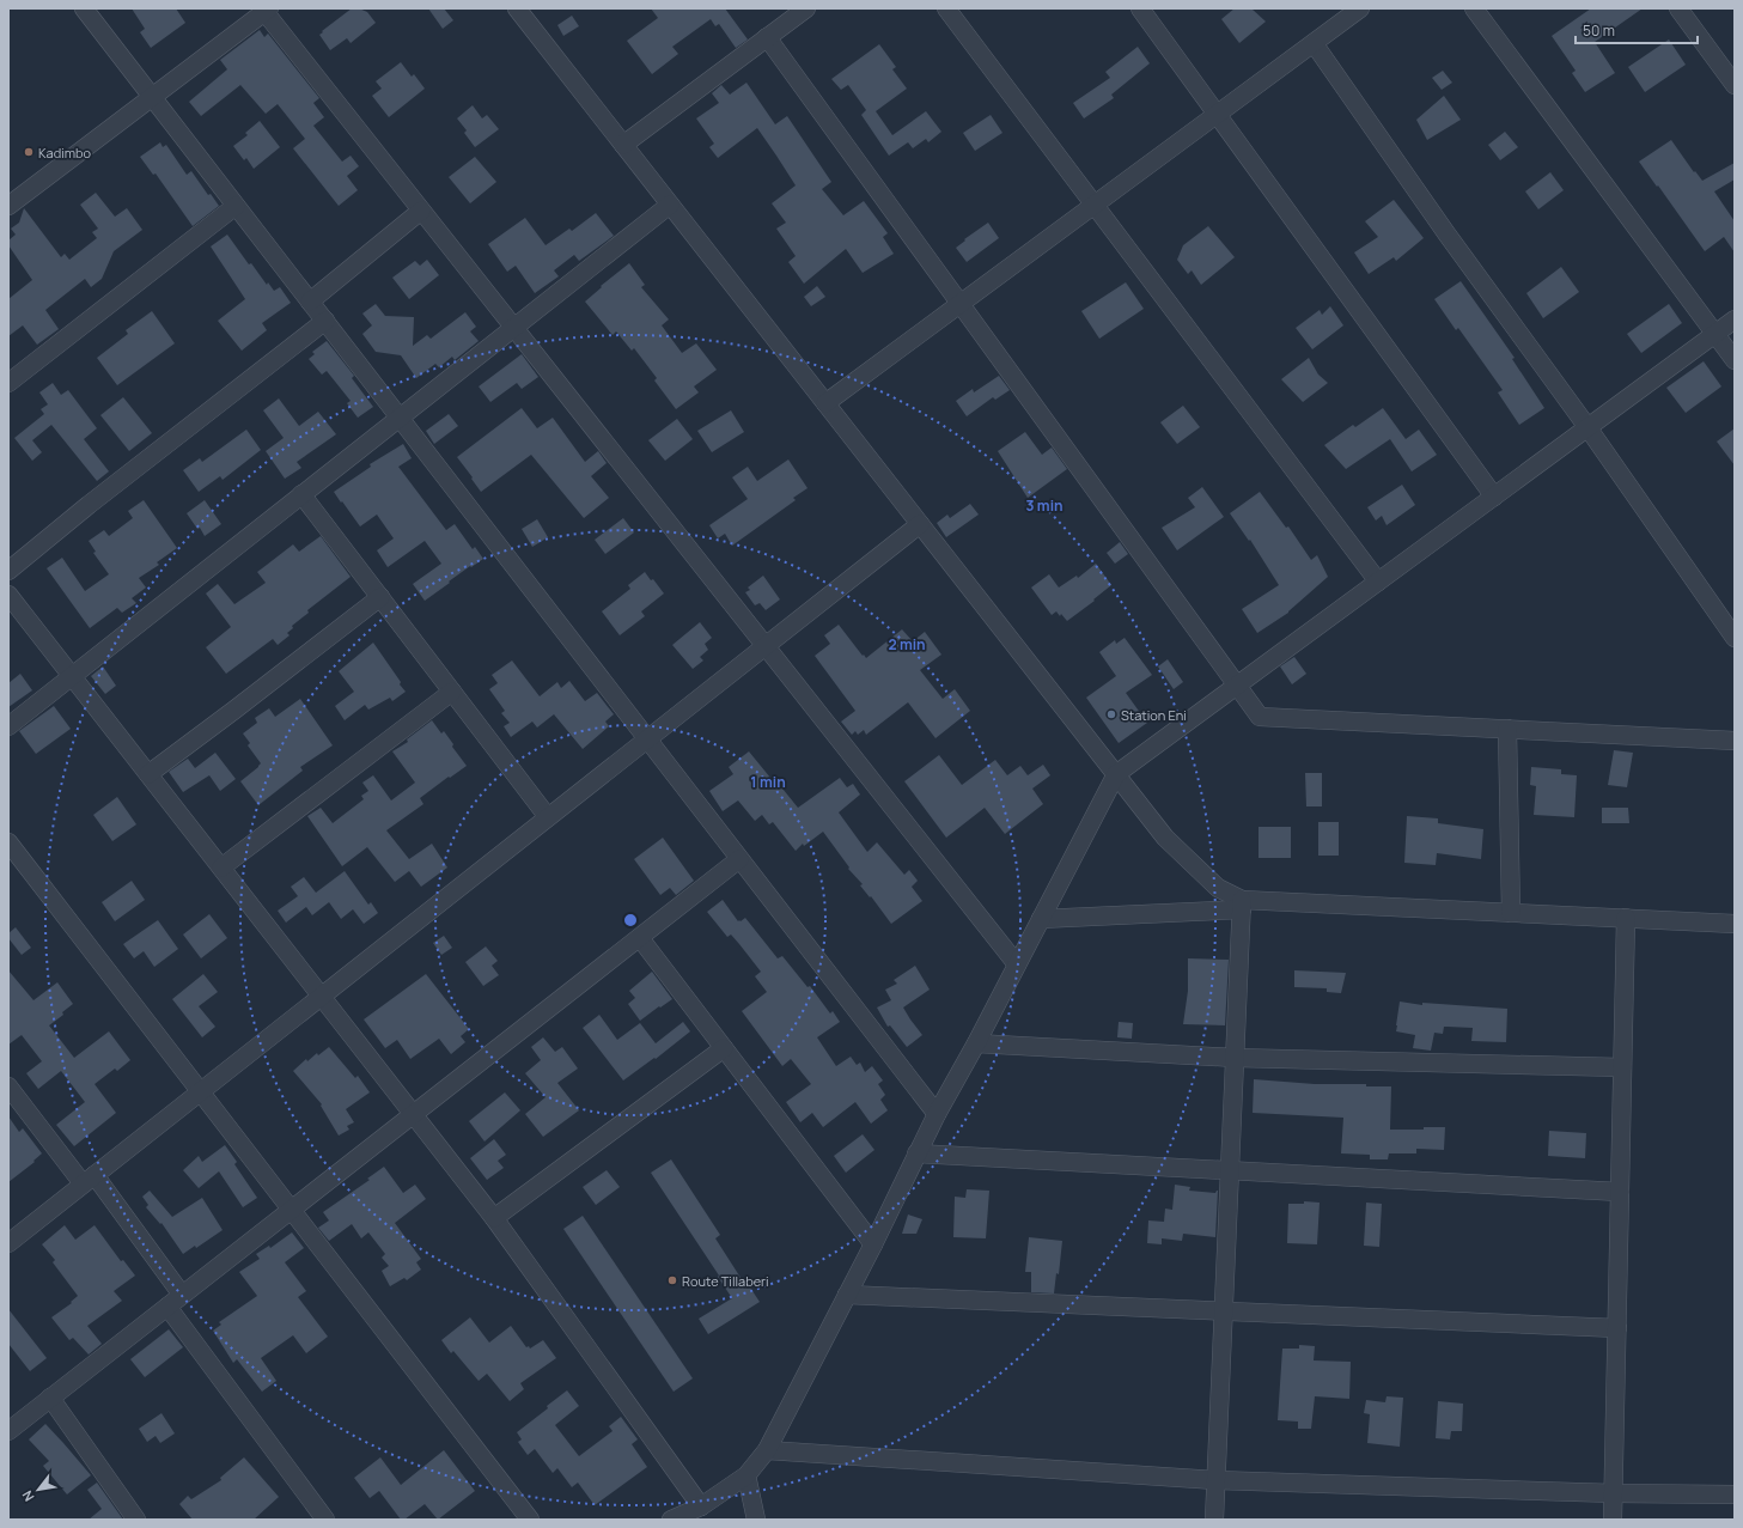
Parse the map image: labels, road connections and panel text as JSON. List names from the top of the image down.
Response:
{
  "places": ["Kadimbo", "Station Eni", "Route Tillaberi"],
  "scale_bar": "50 m",
  "north": "bottom left",
  "rings": ["3 min", "2 min", "1 min"]
}
